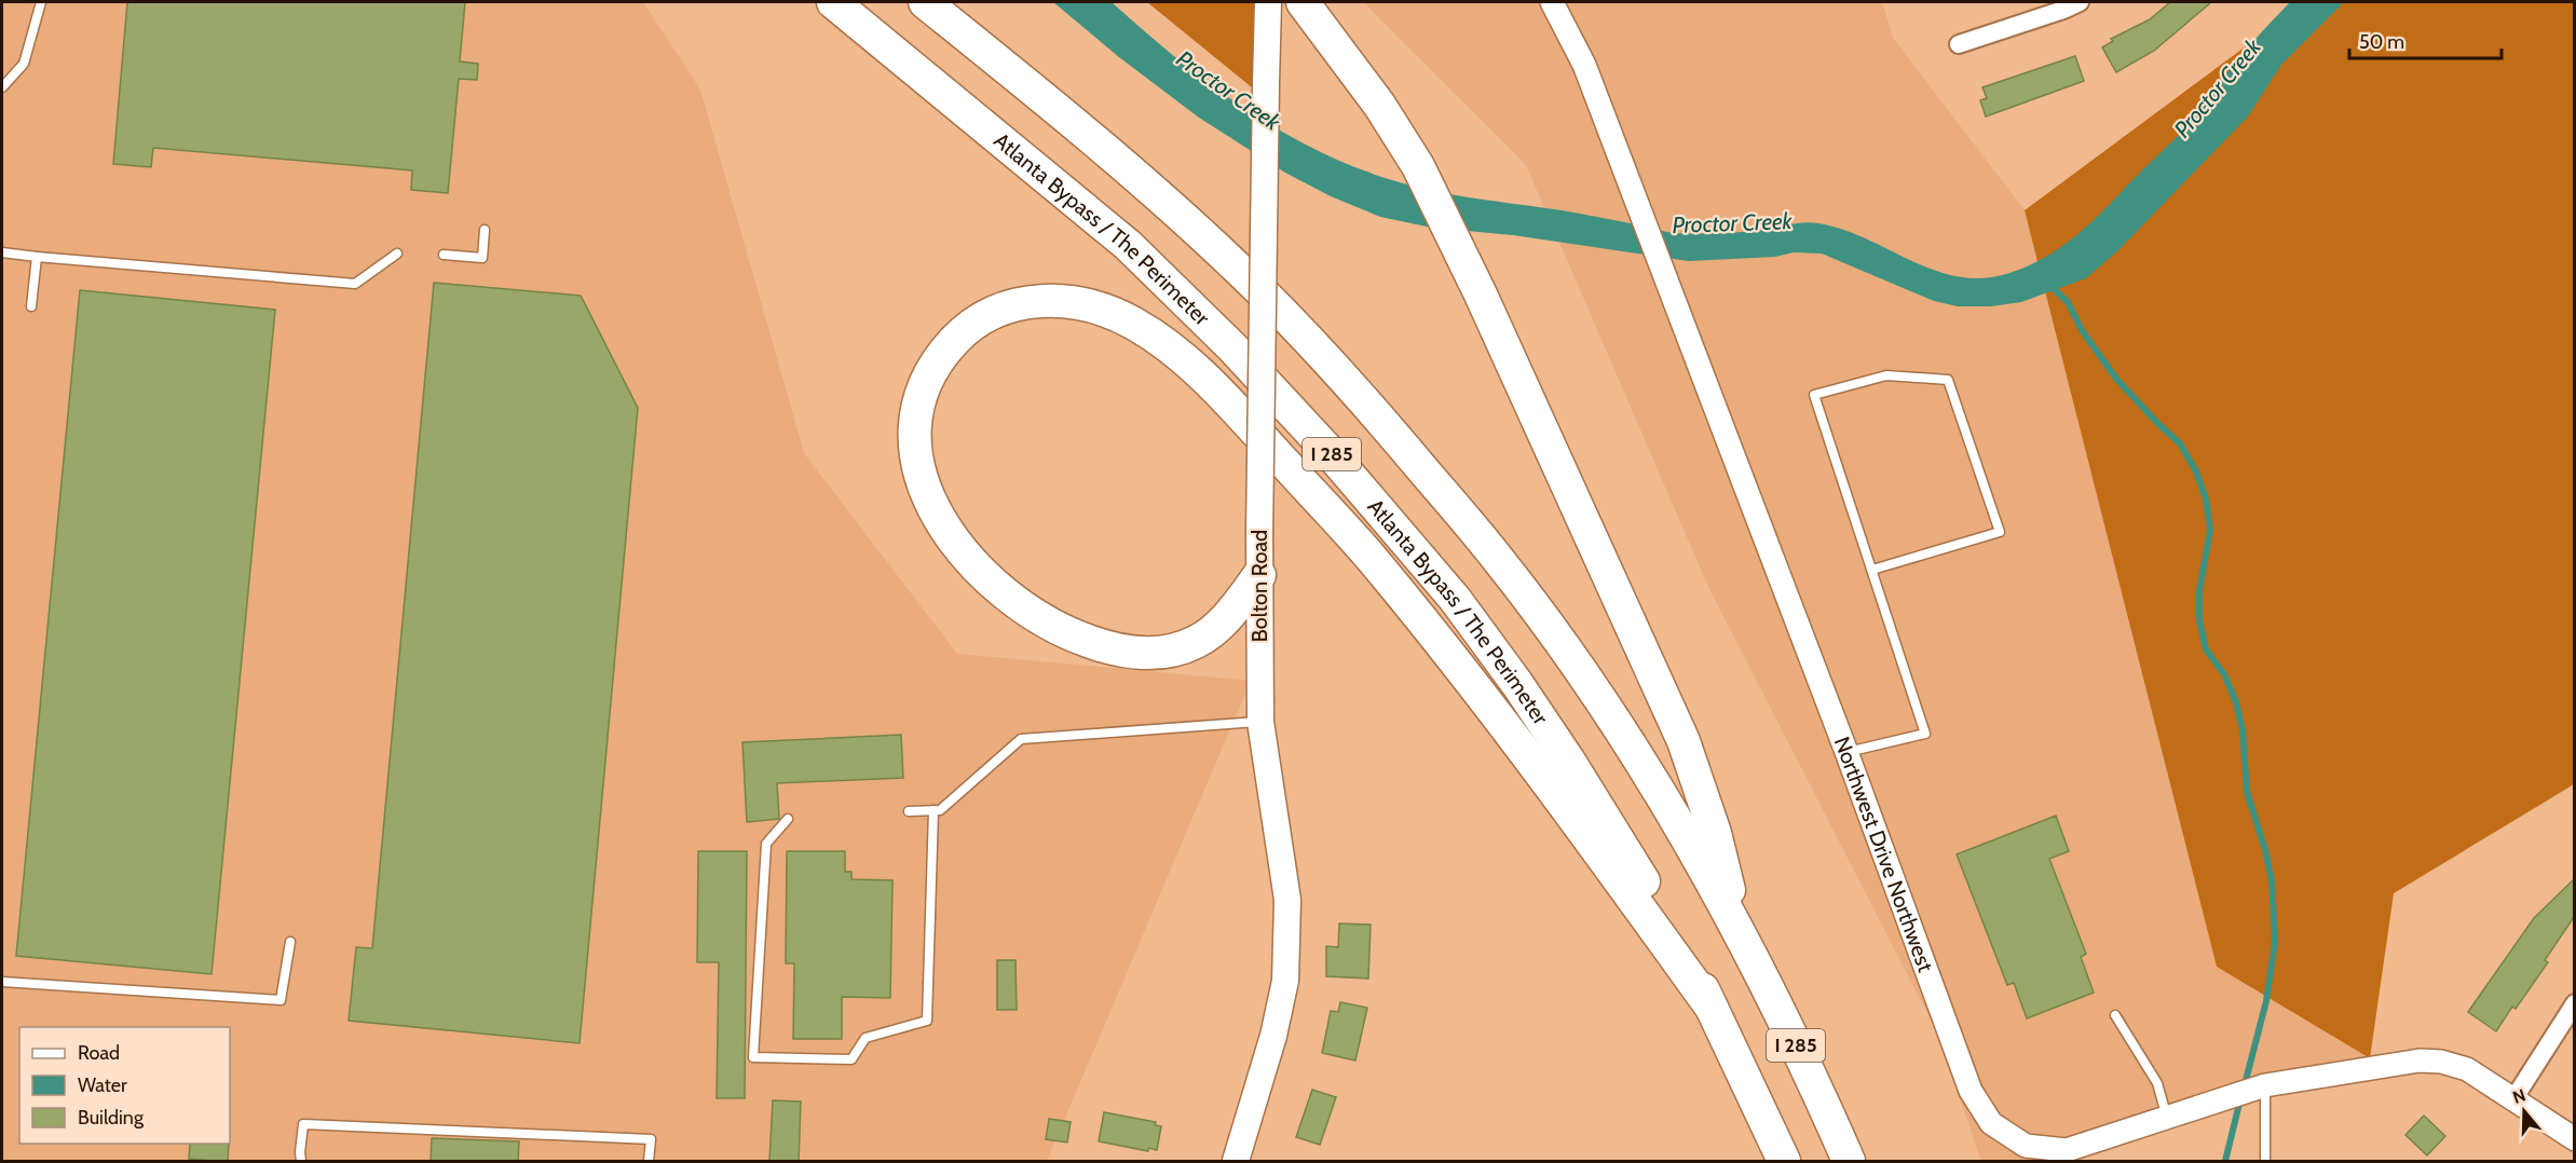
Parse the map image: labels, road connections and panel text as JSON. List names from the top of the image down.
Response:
{
  "streets": {
    "highway": ["Atlanta Bypass / The Perimeter", "I 285"],
    "main road": ["Bolton Road"],
    "street": ["Northwest Drive Northwest"]
  },
  "water": ["Proctor Creek"],
  "legend": ["Road", "Water", "Building"],
  "scale_bar": "50 m",
  "north": "top"
}
